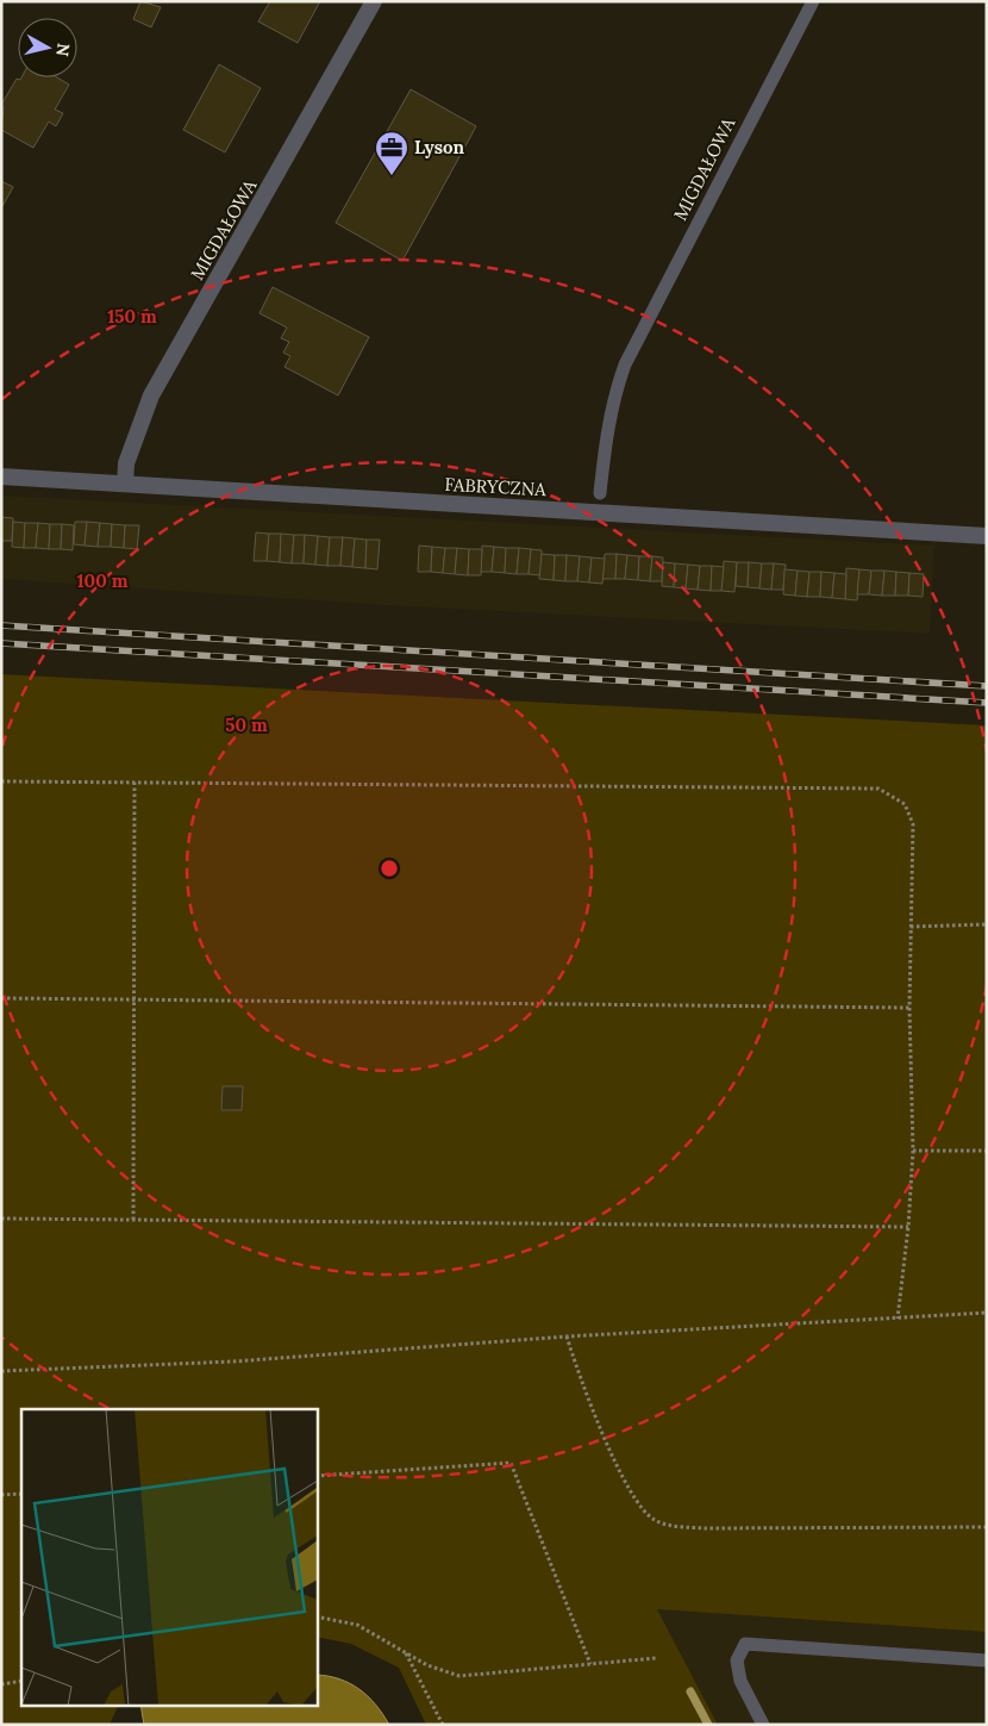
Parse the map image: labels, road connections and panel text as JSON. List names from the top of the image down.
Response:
{
  "streets": {
    "street": ["MIGDAŁOWA", "FABRYCZNA"]
  },
  "crossings": [
    ["MIGDAŁOWA", "FABRYCZNA"]
  ],
  "places": {
    "office": ["Lyson"]
  },
  "north": "right",
  "rings": ["150 m", "100 m", "50 m"]
}
